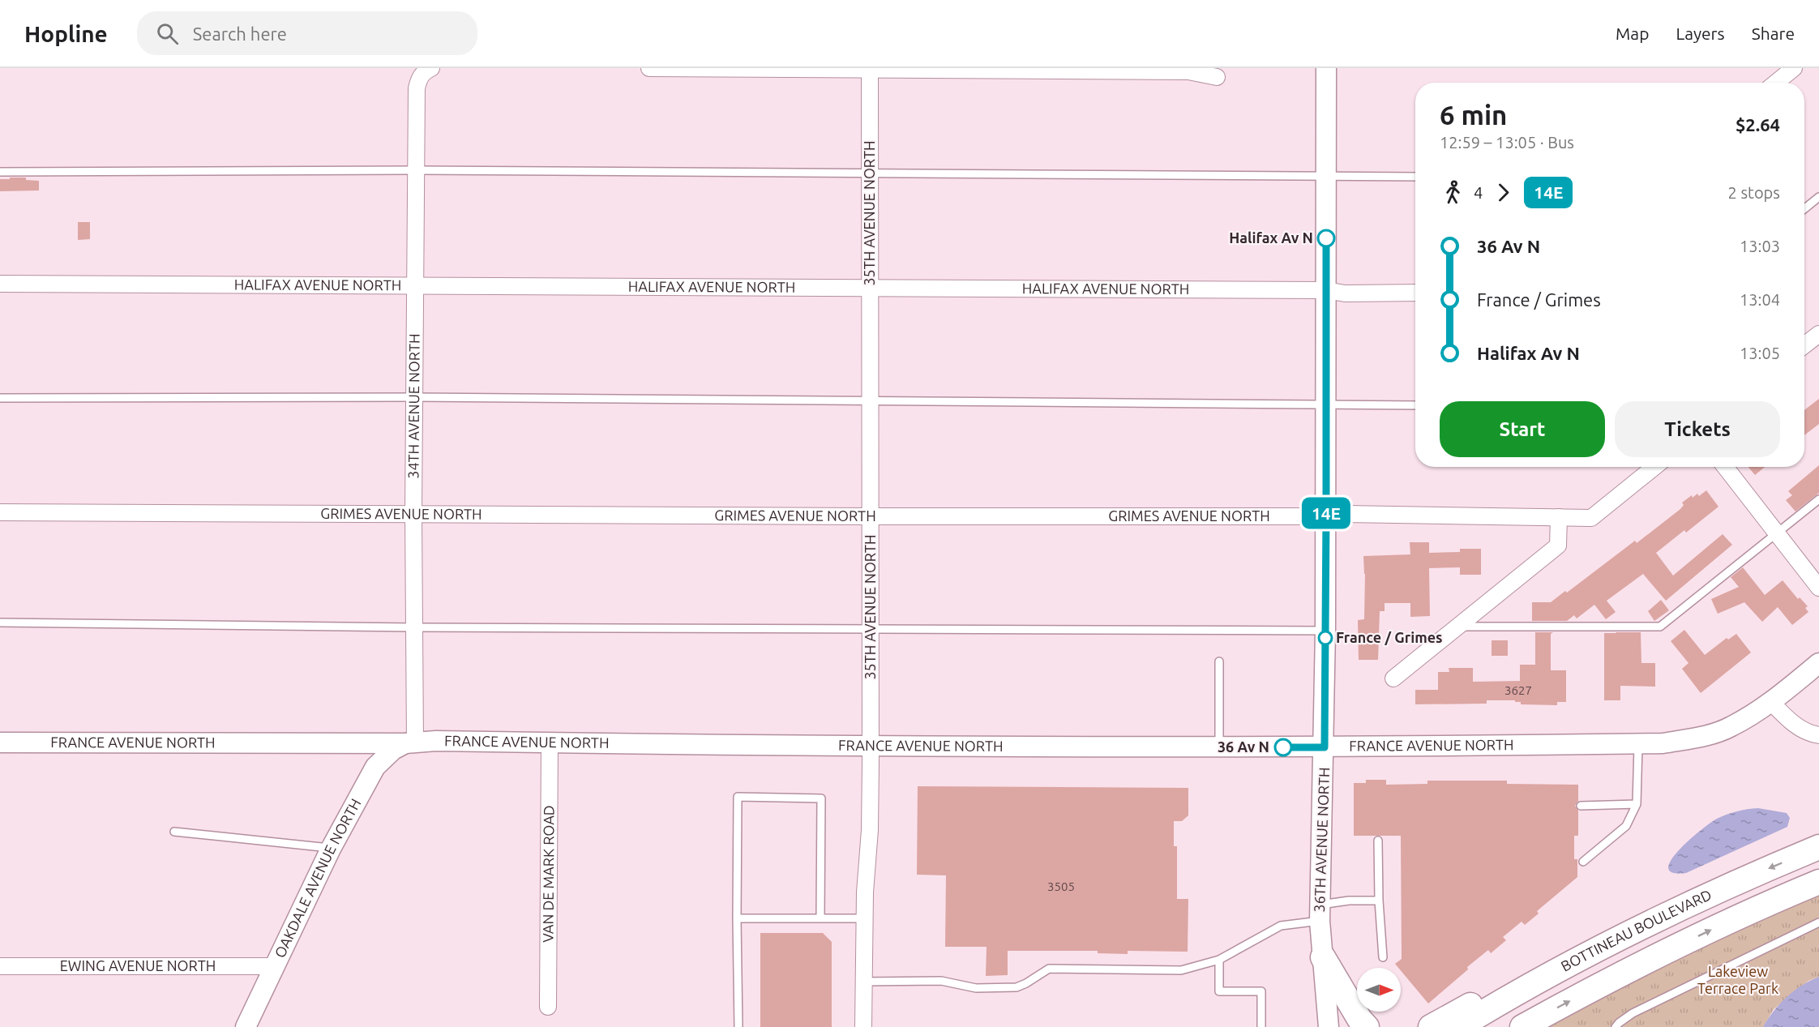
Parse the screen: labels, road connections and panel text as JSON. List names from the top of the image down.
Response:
{
  "streets": {
    "main road": ["BOTTINEAU BOULEVARD"],
    "street": [
      "35TH AVENUE NORTH",
      "HALIFAX AVENUE NORTH",
      "34TH AVENUE NORTH",
      "GRIMES AVENUE NORTH",
      "FRANCE AVENUE NORTH",
      "36TH AVENUE NORTH",
      "VAN DE MARK ROAD",
      "OAKDALE AVENUE NORTH",
      "EWING AVENUE NORTH"
    ]
  },
  "crossings": [
    ["35TH AVENUE NORTH", "HALIFAX AVENUE NORTH"],
    ["35TH AVENUE NORTH", "GRIMES AVENUE NORTH"],
    ["35TH AVENUE NORTH", "FRANCE AVENUE NORTH"],
    ["HALIFAX AVENUE NORTH", "34TH AVENUE NORTH"],
    ["HALIFAX AVENUE NORTH", "36TH AVENUE NORTH"],
    ["34TH AVENUE NORTH", "GRIMES AVENUE NORTH"],
    ["34TH AVENUE NORTH", "FRANCE AVENUE NORTH"],
    ["34TH AVENUE NORTH", "OAKDALE AVENUE NORTH"],
    ["GRIMES AVENUE NORTH", "36TH AVENUE NORTH"],
    ["FRANCE AVENUE NORTH", "36TH AVENUE NORTH"],
    ["FRANCE AVENUE NORTH", "VAN DE MARK ROAD"],
    ["FRANCE AVENUE NORTH", "OAKDALE AVENUE NORTH"],
    ["OAKDALE AVENUE NORTH", "EWING AVENUE NORTH"]
  ],
  "parks": ["Lakeview Terrace Park"],
  "places": ["Halifax Av N", "France / Grimes", "36 Av N"],
  "lines": ["bus line 14E"],
  "house_numbers": ["3627", "3505"],
  "north": "right",
  "page": {
    "header": "Hopline",
    "search": "Search here",
    "nav": ["Map", "Layers", "Share"],
    "on_map": "14E",
    "heading": ["6 min", "12:59 – 13:05 · Bus", "$2.64"],
    "legs": ["4", "14E", "2 stops"],
    "list": [
      {
        "name": "36 Av N",
        "value": "13:03"
      },
      {
        "name": "France / Grimes",
        "value": "13:04"
      },
      {
        "name": "Halifax Av N",
        "value": "13:05"
      }
    ],
    "buttons": ["Start", "Tickets"]
  }
}
